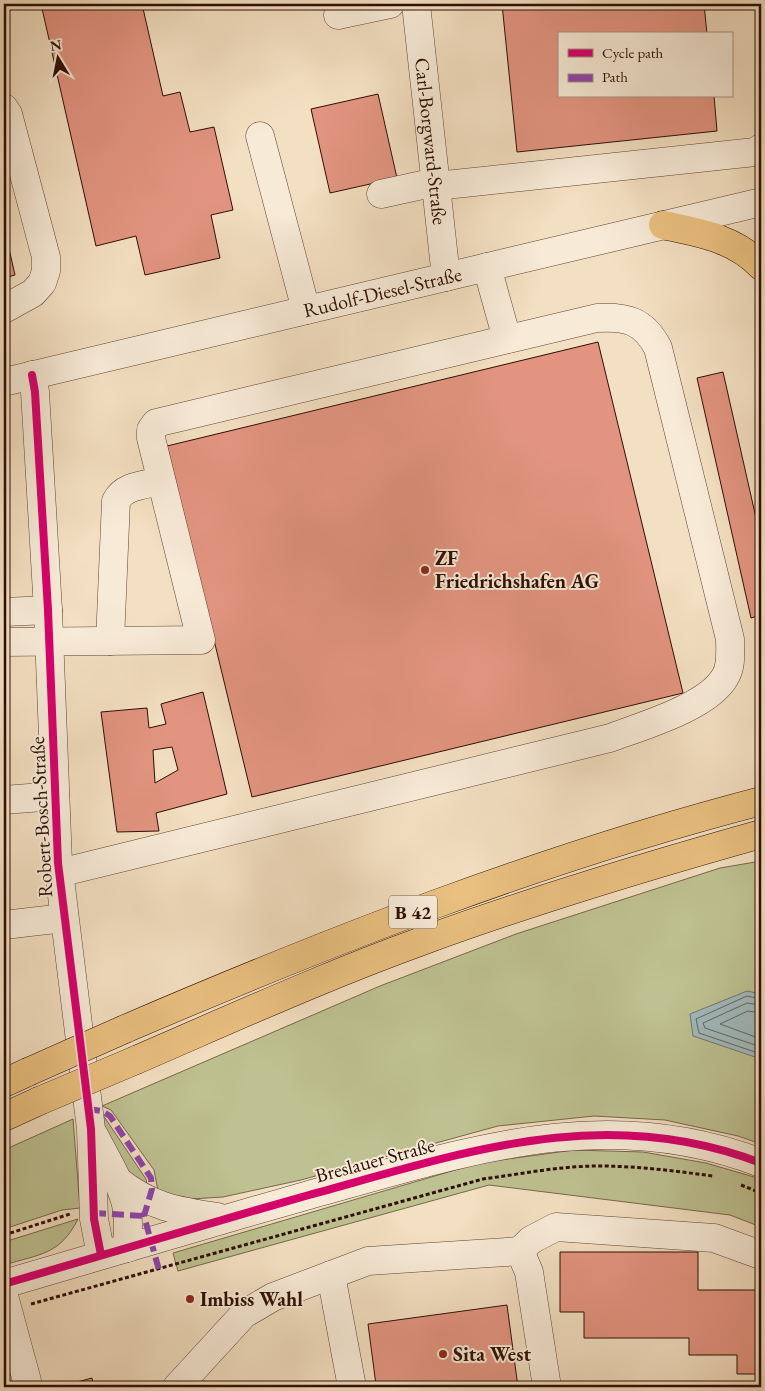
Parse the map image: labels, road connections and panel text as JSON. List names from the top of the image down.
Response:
{
  "streets": {
    "highway": ["B 42"],
    "street": [
      "Carl-Borgward-Straße",
      "Rudolf-Diesel-Straße",
      "Robert-Bosch-Straße",
      "Breslauer Straße"
    ]
  },
  "crossings": [
    ["Carl-Borgward-Straße", "Rudolf-Diesel-Straße"],
    ["Rudolf-Diesel-Straße", "Robert-Bosch-Straße"],
    ["Robert-Bosch-Straße", "Breslauer Straße"]
  ],
  "places": ["ZF Friedrichshafen AG", "Imbiss Wahl", "Sita West"],
  "legend": ["Cycle path", "Path"],
  "north": "top"
}
